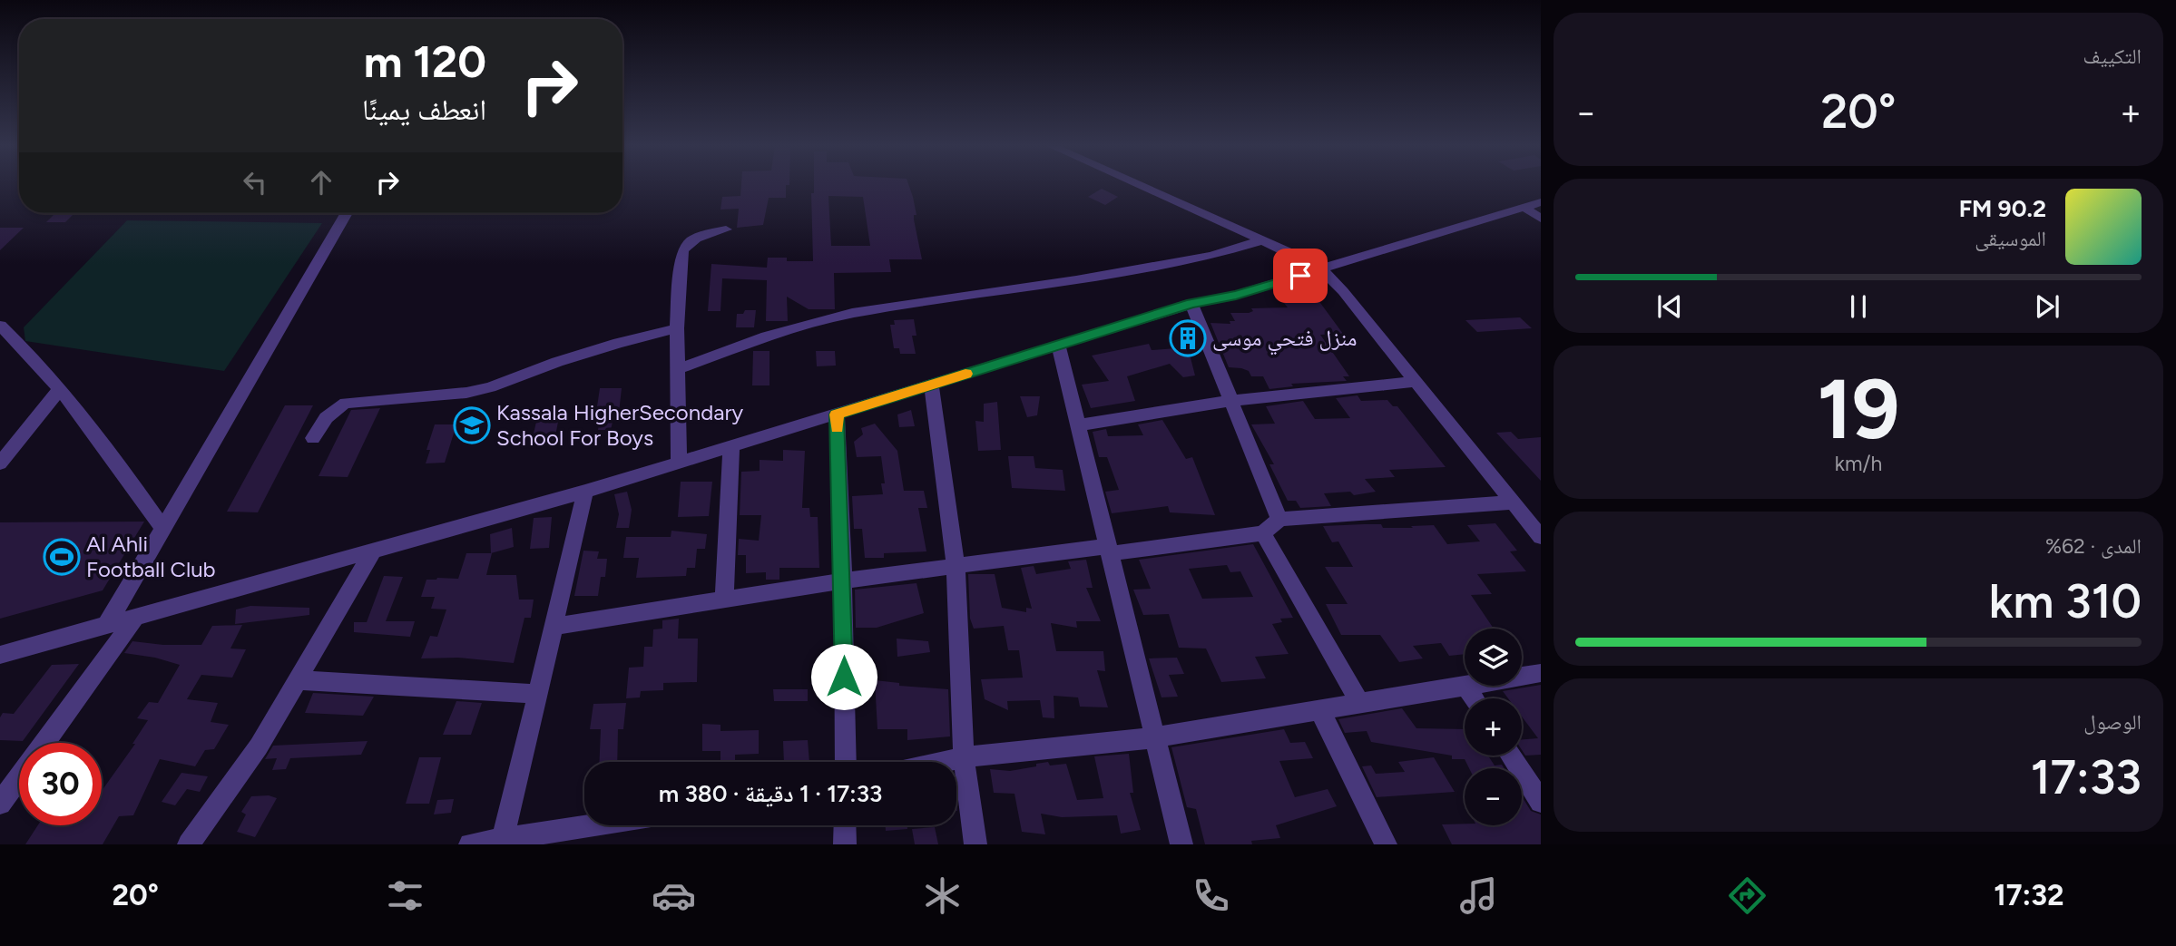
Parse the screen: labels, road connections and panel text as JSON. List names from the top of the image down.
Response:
{
  "places": {
    "building": ["منزل فتحي موسى"],
    "school or university": ["Kassala HigherSecondary School For Boys"],
    "sports": ["Al Ahli Football Club"]
  },
  "page": {
    "tile": [
      "التكييف",
      ["19", "km/h"],
      ["المدى · 62%", "310 km"],
      ["الوصول", "17:33"]
    ],
    "turn": ["120 m", "انعطف يمينًا"],
    "heat": ["−", "20°", "+"],
    "song": ["90.2 FM", "الموسيقى"],
    "map_buttons": ["+", "−"],
    "limit": "30",
    "trip": "17:33 · 1 دقيقة · 380 m",
    "tabs": ["17:32", "20°"]
  }
}
